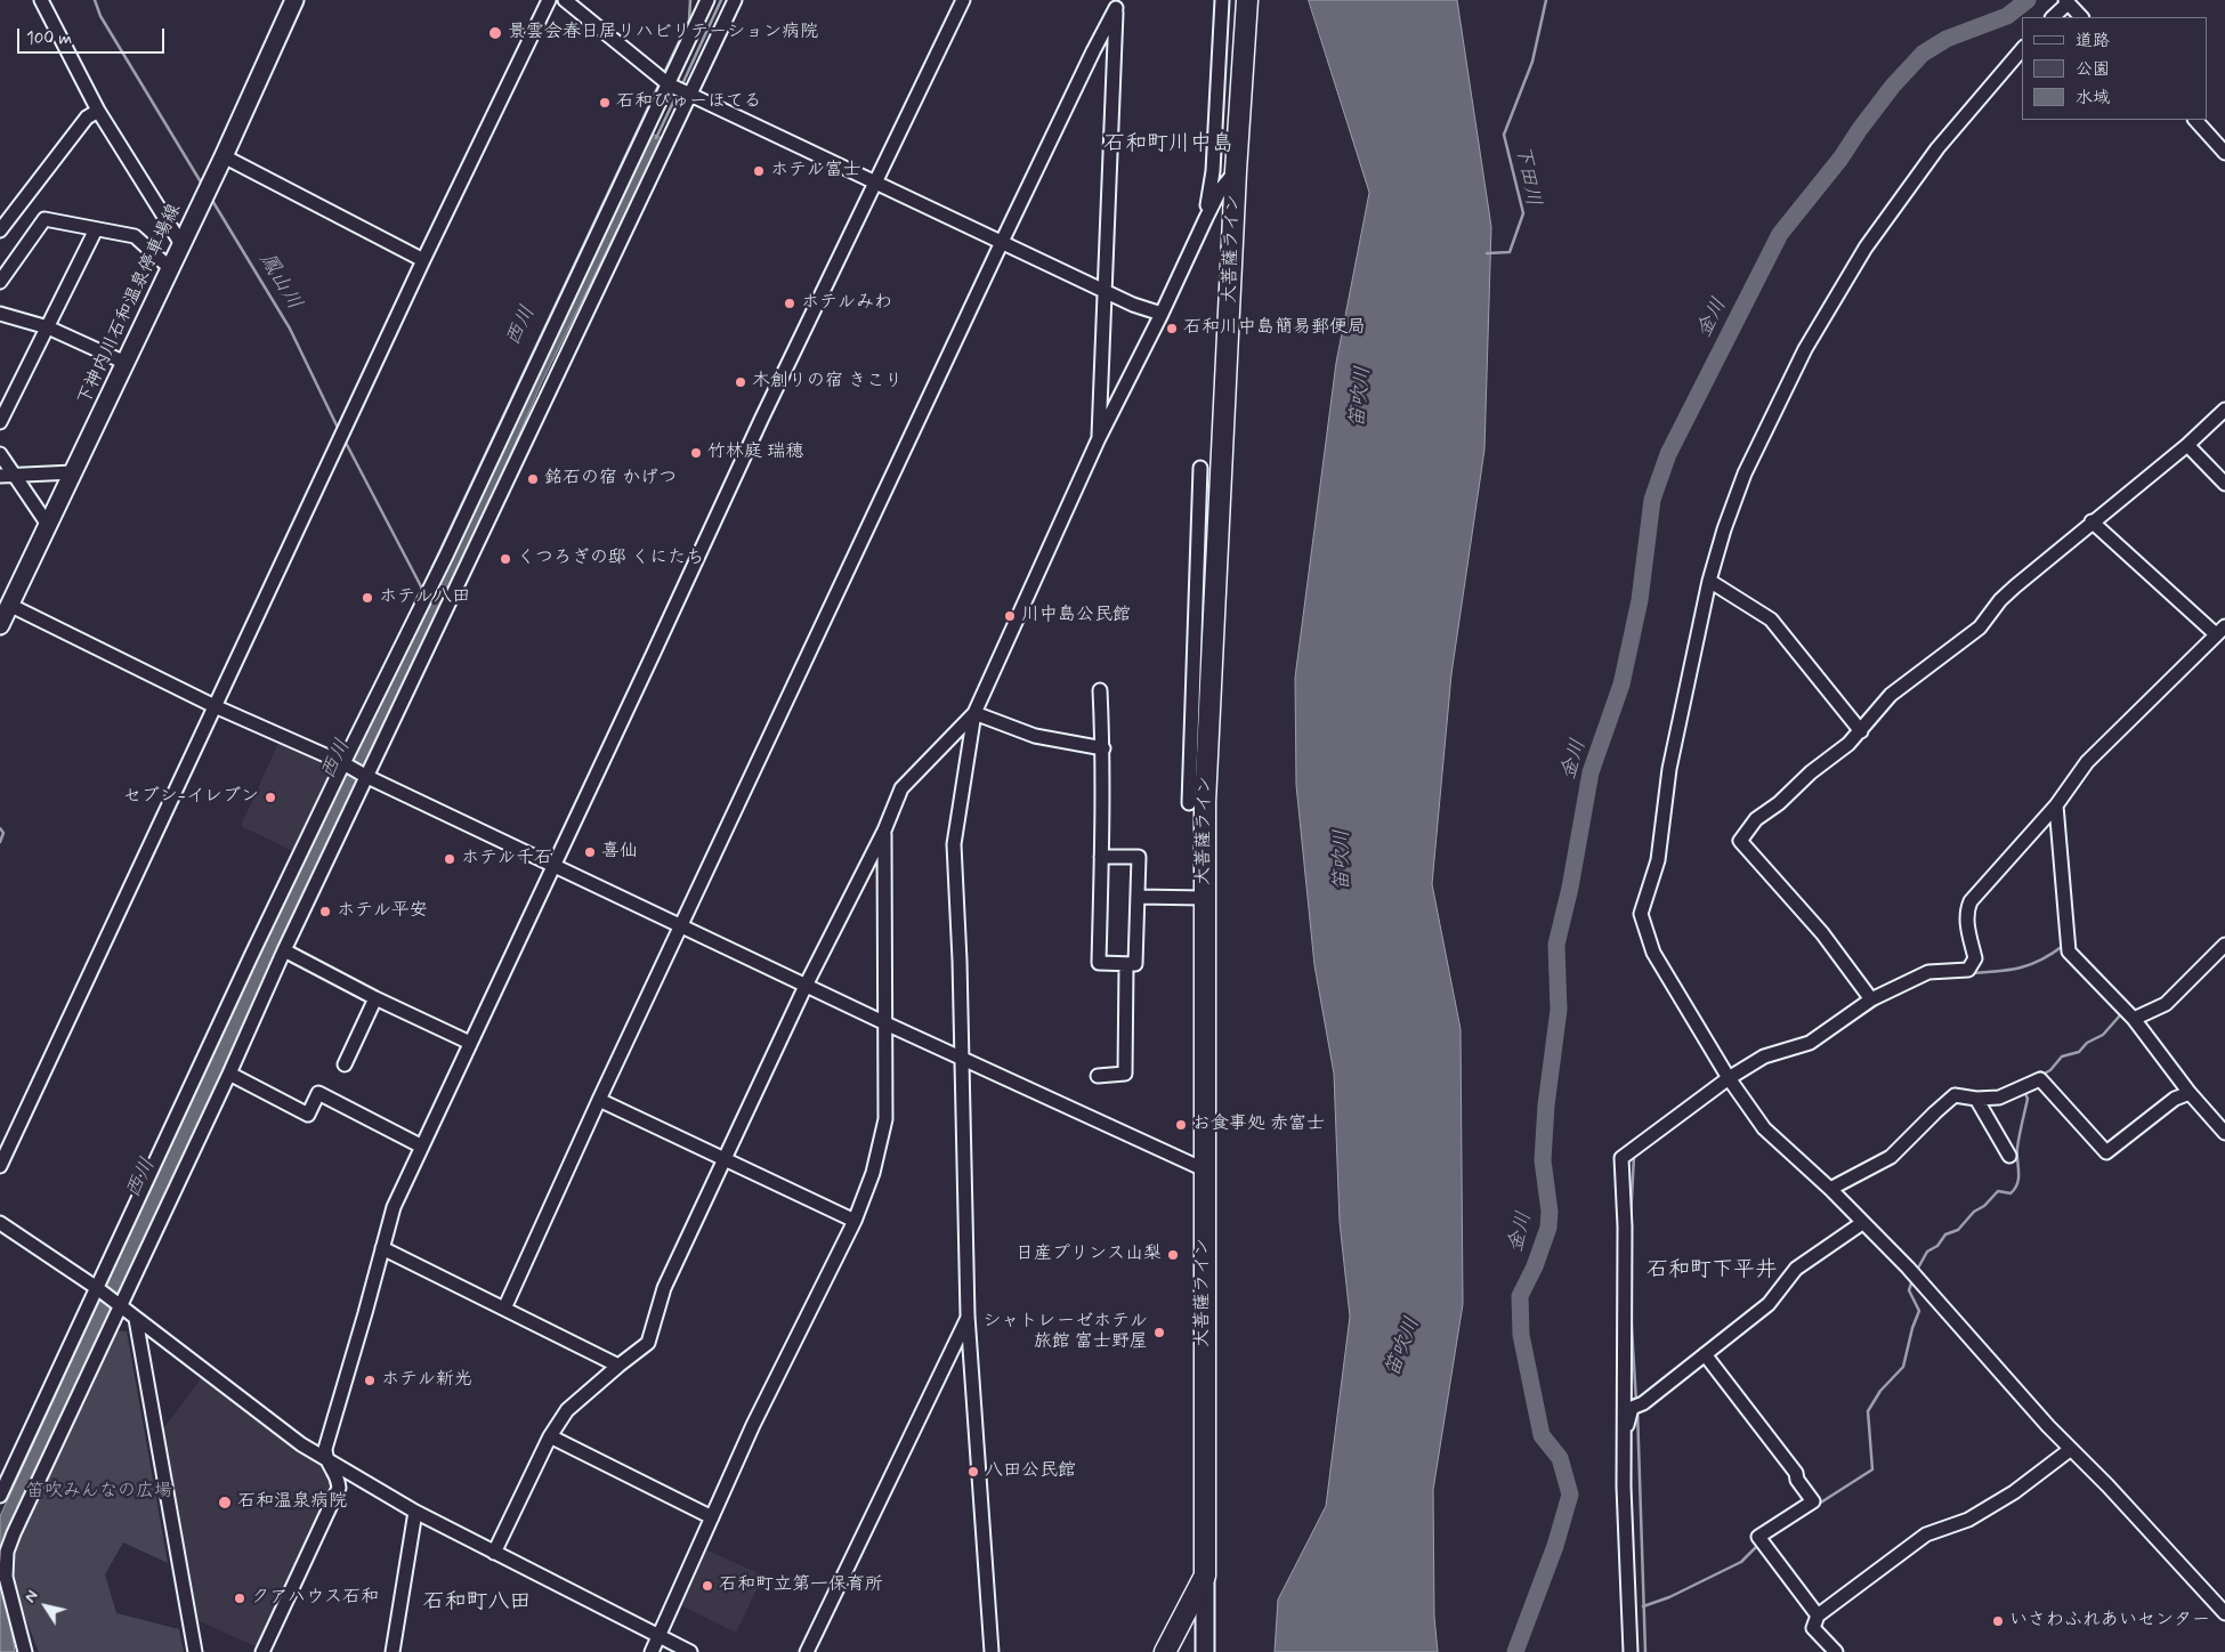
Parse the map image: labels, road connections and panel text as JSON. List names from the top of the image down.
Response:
{
  "streets": {
    "highway": ["大菩薩ライン"],
    "main road": ["下神内川石和温泉停車場線"]
  },
  "districts": ["石和町川中島", "石和町下平井", "石和町八田"],
  "water": [
    "下田川",
    "鳳山川",
    "金川",
    "西川",
    "笛吹川"
  ],
  "parks": ["笛吹みんなの広場"],
  "places": [
    "景雲会春日居リハビリテーション病院",
    "石和びゅーほてる",
    "ホテル富士",
    "ホテルみわ",
    "石和川中島簡易郵便局",
    "木創りの宿 きこり",
    "竹林庭 瑞穂",
    "銘石の宿 かげつ",
    "くつろぎの邸 くにたち",
    "ホテル八田",
    "川中島公民館",
    "セブン-イレブン",
    "喜仙",
    "ホテル千石",
    "ホテル平安",
    "お食事処 赤富士",
    "日産プリンス山梨",
    "シャトレーゼホテル 旅館 富士野屋",
    "ホテル新光",
    "八田公民館",
    "石和温泉病院",
    "石和町立第一保育所",
    "クアハウス石和",
    "いさわふれあいセンター"
  ],
  "legend": ["道路", "公園", "水域"],
  "scale_bar": "100 m",
  "north": "top left"
}
